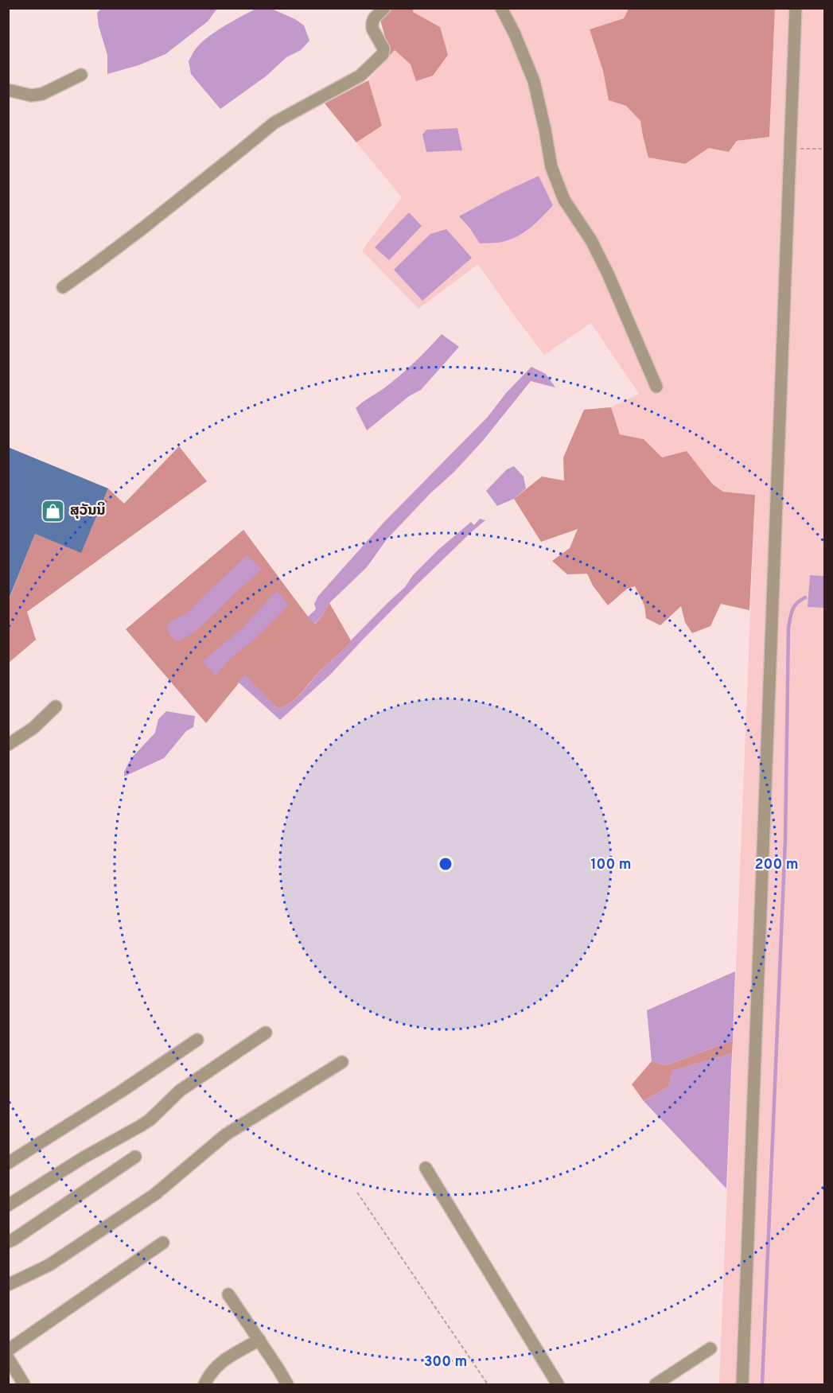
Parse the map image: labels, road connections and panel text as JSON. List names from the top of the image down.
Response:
{
  "places": {
    "shop": ["ສຸວັນນິ"]
  },
  "rings": ["100 m", "200 m", "300 m"]
}
